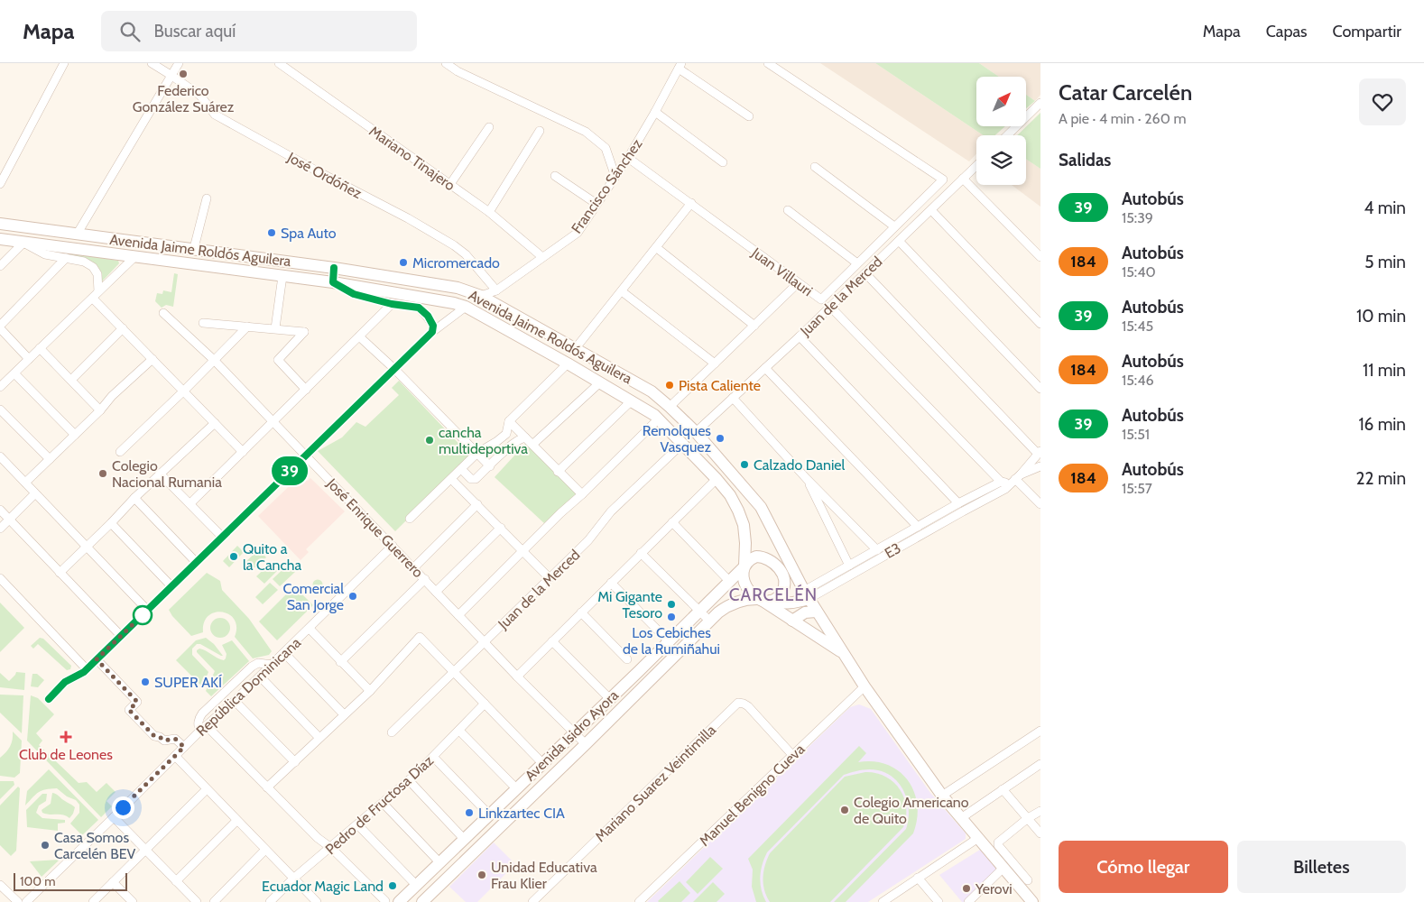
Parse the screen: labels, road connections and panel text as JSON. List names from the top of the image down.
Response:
{
  "streets": {
    "street": [
      "Mariano Tinajero",
      "José Ordóñez",
      "Francisco Sánchez",
      "Avenida Jaime Roldós Aguilera",
      "Juan Villauri",
      "Juan de la Merced",
      "José Enrique Guerrero",
      "E3",
      "República Dominicana",
      "Avenida Isidro Ayora",
      "Mariano Suarez Veintimilla",
      "Manuel Benigno Cueva",
      "Pedro de Fructosa Díaz"
    ]
  },
  "crossings": [
    ["Mariano Tinajero", "Francisco Sánchez"],
    ["José Ordóñez", "Francisco Sánchez"],
    ["Francisco Sánchez", "Avenida Jaime Roldós Aguilera"],
    ["Francisco Sánchez", "Juan Villauri"],
    ["Avenida Jaime Roldós Aguilera", "Juan de la Merced"],
    ["Avenida Jaime Roldós Aguilera", "E3"],
    ["Avenida Jaime Roldós Aguilera", "Avenida Isidro Ayora"],
    ["Juan de la Merced", "José Enrique Guerrero"],
    ["José Enrique Guerrero", "República Dominicana"],
    ["José Enrique Guerrero", "Avenida Isidro Ayora"],
    ["E3", "Avenida Isidro Ayora"],
    ["Mariano Suarez Veintimilla", "Manuel Benigno Cueva"]
  ],
  "districts": ["CARCELÉN"],
  "places": {
    "other": [
      "Federico González Suárez",
      "Spa Auto",
      "Micromercado",
      "Pista Caliente",
      "Remolques Vasquez",
      "cancha multideportiva",
      "Calzado Daniel",
      "Colegio Nacional Rumania",
      "Quito a la Cancha",
      "Comercial San Jorge",
      "Mi Gigante Tesoro",
      "Los Cebiches de la Rumiñahui",
      "SUPER AKÍ",
      "Colegio Americano de Quito",
      "Linkzartec CIA",
      "Casa Somos Carcelén BEV",
      "Unidad Educativa Frau Klier",
      "Ecuador Magic Land",
      "Yerovi"
    ],
    "health": ["Club de Leones"]
  },
  "lines": ["bus line 39"],
  "scale_bar": "100 m",
  "north": "top right",
  "page": {
    "header": "Mapa",
    "search": "Buscar aquí",
    "nav": ["Mapa", "Capas", "Compartir"],
    "on_map": "39",
    "heading": [
      ["Catar Carcelén", "A pie · 4 min · 260 m"],
      "Salidas"
    ],
    "list": [
      {
        "mark": "39",
        "name": "Autobús",
        "note": "15:39",
        "value": "4 min"
      },
      {
        "mark": "184",
        "name": "Autobús",
        "note": "15:40",
        "value": "5 min"
      },
      {
        "mark": "39",
        "name": "Autobús",
        "note": "15:45",
        "value": "10 min"
      },
      {
        "mark": "184",
        "name": "Autobús",
        "note": "15:46",
        "value": "11 min"
      },
      {
        "mark": "39",
        "name": "Autobús",
        "note": "15:51",
        "value": "16 min"
      },
      {
        "mark": "184",
        "name": "Autobús",
        "note": "15:57",
        "value": "22 min"
      }
    ],
    "buttons": ["Cómo llegar", "Billetes"],
    "scale": "100 m"
  }
}
